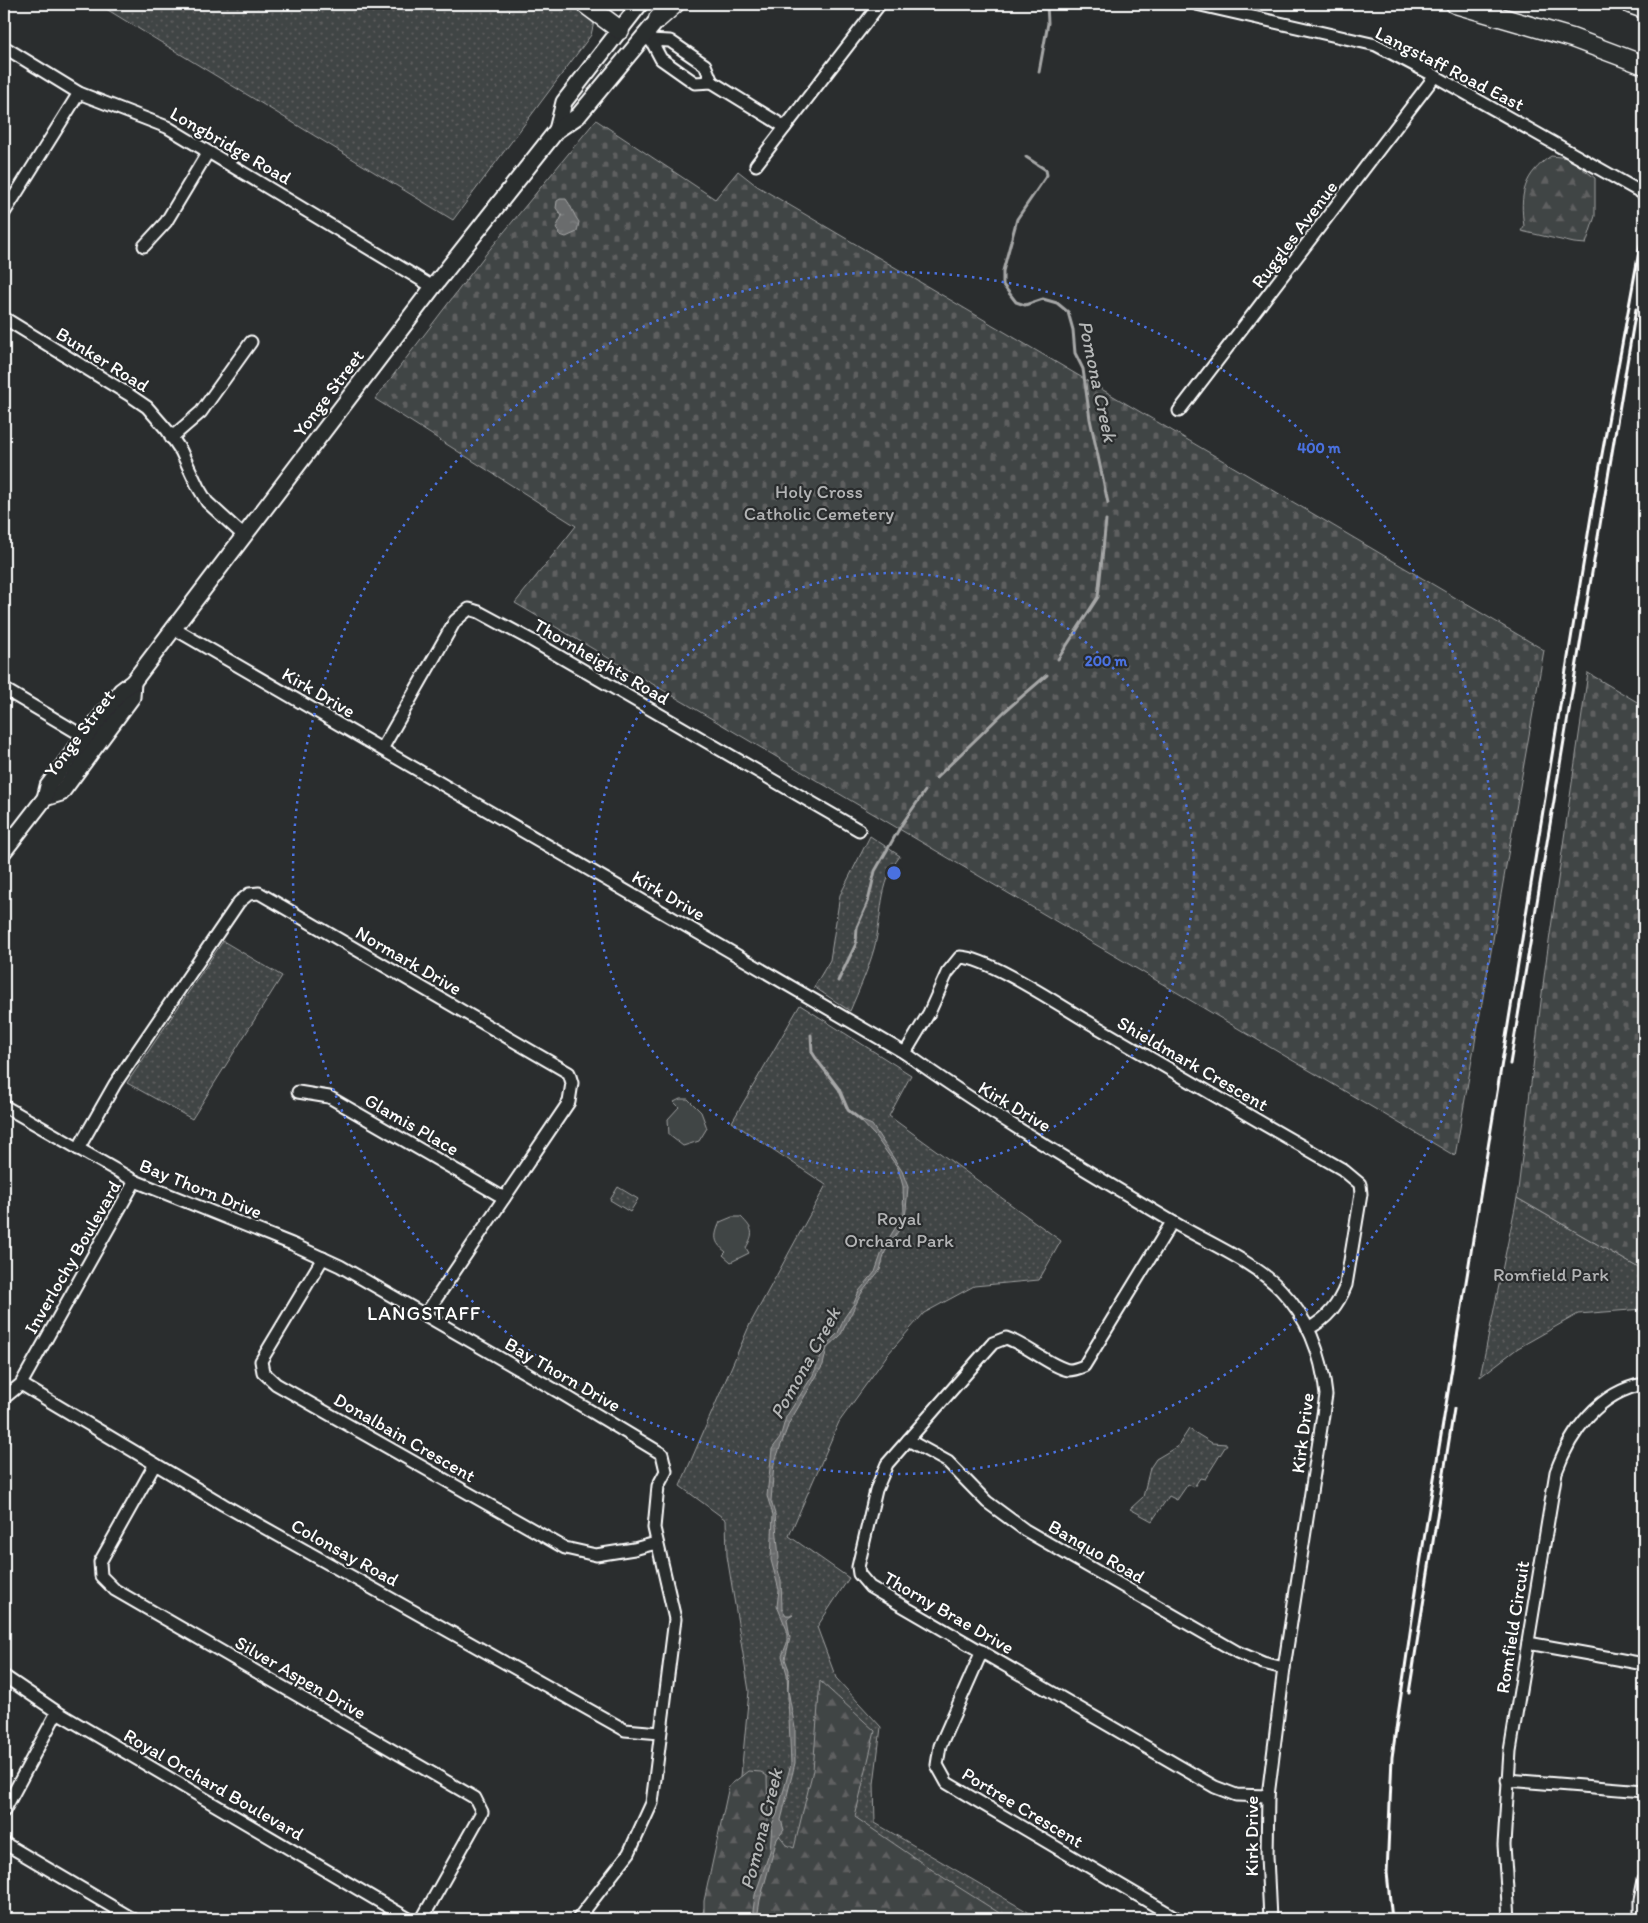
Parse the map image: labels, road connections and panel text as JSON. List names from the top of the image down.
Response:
{
  "streets": {
    "main road": ["Yonge Street"],
    "street": [
      "Langstaff Road East",
      "Longbridge Road",
      "Ruggles Avenue",
      "Bunker Road",
      "Thornheights Road",
      "Kirk Drive",
      "Normark Drive",
      "Shieldmark Crescent",
      "Glamis Place",
      "Bay Thorn Drive",
      "Inverlochy Boulevard",
      "Donalbain Crescent",
      "Banquo Road",
      "Colonsay Road",
      "Thorny Brae Drive",
      "Romfield Circuit",
      "Silver Aspen Drive",
      "Royal Orchard Boulevard",
      "Portree Crescent"
    ]
  },
  "crossings": [
    ["Langstaff Road East", "Ruggles Avenue"],
    ["Longbridge Road", "Yonge Street"],
    ["Bunker Road", "Yonge Street"],
    ["Yonge Street", "Kirk Drive"],
    ["Thornheights Road", "Kirk Drive"],
    ["Kirk Drive", "Shieldmark Crescent"],
    ["Kirk Drive", "Banquo Road"],
    ["Kirk Drive", "Thorny Brae Drive"],
    ["Normark Drive", "Glamis Place"],
    ["Normark Drive", "Bay Thorn Drive"],
    ["Bay Thorn Drive", "Inverlochy Boulevard"],
    ["Bay Thorn Drive", "Donalbain Crescent"],
    ["Bay Thorn Drive", "Colonsay Road"],
    ["Inverlochy Boulevard", "Colonsay Road"],
    ["Banquo Road", "Thorny Brae Drive"],
    ["Colonsay Road", "Silver Aspen Drive"],
    ["Thorny Brae Drive", "Portree Crescent"]
  ],
  "districts": ["LANGSTAFF"],
  "water": ["Pomona Creek"],
  "parks": ["Holy Cross Catholic Cemetery", "Royal Orchard Park", "Romfield Park"],
  "rings": ["400 m", "200 m"]
}
